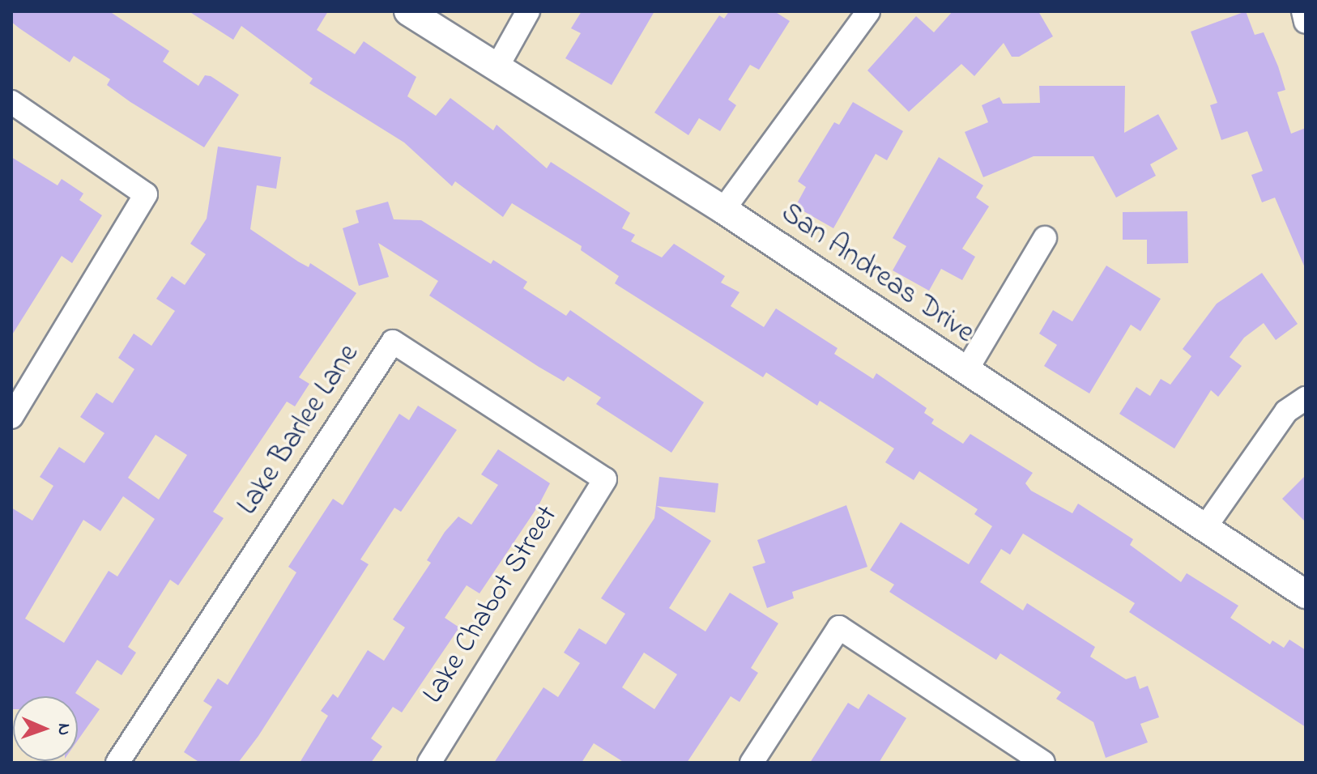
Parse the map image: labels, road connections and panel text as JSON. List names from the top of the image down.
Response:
{
  "streets": {
    "street": ["San Andreas Drive", "Lake Barlee Lane", "Lake Chabot Street"]
  },
  "crossings": [
    ["Lake Barlee Lane", "Lake Chabot Street"]
  ],
  "north": "right"
}
